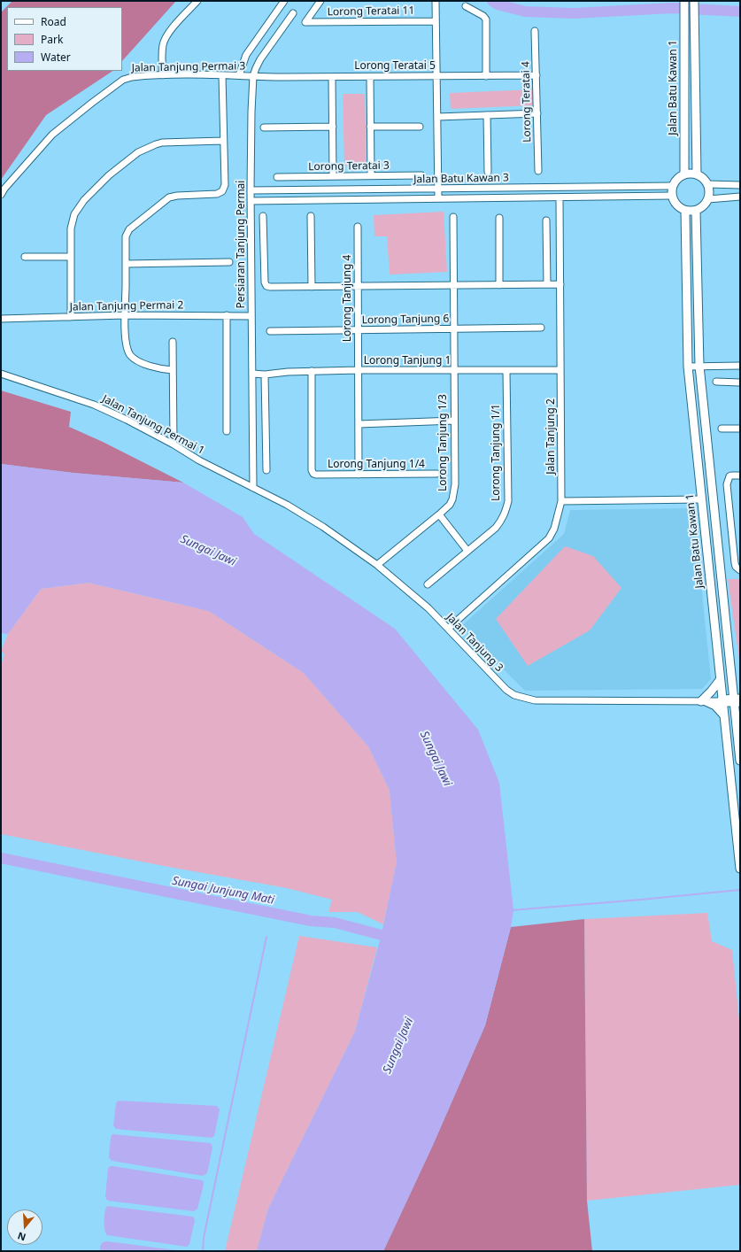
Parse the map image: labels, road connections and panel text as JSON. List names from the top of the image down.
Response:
{
  "streets": {
    "street": [
      "Lorong Teratai 11",
      "Lorong Teratai 5",
      "Jalan Tanjung Permai 3",
      "Jalan Batu Kawan 1",
      "Lorong Teratai 4",
      "Lorong Teratai 3",
      "Jalan Batu Kawan 3",
      "Persiaran Tanjung Permai",
      "Lorong Tanjung 4",
      "Jalan Tanjung Permai 2",
      "Lorong Tanjung 6",
      "Lorong Tanjung 1",
      "Jalan Tanjung Permai 1",
      "Jalan Tanjung 2",
      "Lorong Tanjung 1/3",
      "Lorong Tanjung 1/1",
      "Lorong Tanjung 1/4",
      "Jalan Tanjung 3"
    ]
  },
  "crossings": [
    ["Lorong Teratai 5", "Jalan Tanjung Permai 3"],
    ["Lorong Teratai 5", "Lorong Teratai 4"],
    ["Lorong Teratai 5", "Persiaran Tanjung Permai"],
    ["Jalan Tanjung Permai 3", "Persiaran Tanjung Permai"],
    ["Jalan Batu Kawan 1", "Jalan Batu Kawan 3"],
    ["Jalan Batu Kawan 1", "Jalan Tanjung 3"],
    ["Jalan Batu Kawan 3", "Persiaran Tanjung Permai"],
    ["Jalan Batu Kawan 3", "Jalan Tanjung 2"],
    ["Persiaran Tanjung Permai", "Jalan Tanjung Permai 2"],
    ["Persiaran Tanjung Permai", "Lorong Tanjung 1"],
    ["Persiaran Tanjung Permai", "Jalan Tanjung Permai 1"],
    ["Persiaran Tanjung Permai", "Jalan Tanjung 3"],
    ["Lorong Tanjung 4", "Lorong Tanjung 6"],
    ["Lorong Tanjung 4", "Lorong Tanjung 1"],
    ["Lorong Tanjung 4", "Lorong Tanjung 1/4"],
    ["Lorong Tanjung 6", "Lorong Tanjung 1/3"],
    ["Lorong Tanjung 1", "Jalan Tanjung 2"],
    ["Lorong Tanjung 1", "Lorong Tanjung 1/3"],
    ["Lorong Tanjung 1", "Lorong Tanjung 1/1"],
    ["Lorong Tanjung 1", "Lorong Tanjung 1/4"],
    ["Jalan Tanjung Permai 1", "Jalan Tanjung 3"],
    ["Jalan Tanjung 2", "Jalan Tanjung 3"],
    ["Lorong Tanjung 1/3", "Jalan Tanjung 3"]
  ],
  "water": ["Sungai Jawi", "Sungai Junjung Mati"],
  "legend": ["Road", "Park", "Water"],
  "north": "bottom"
}
